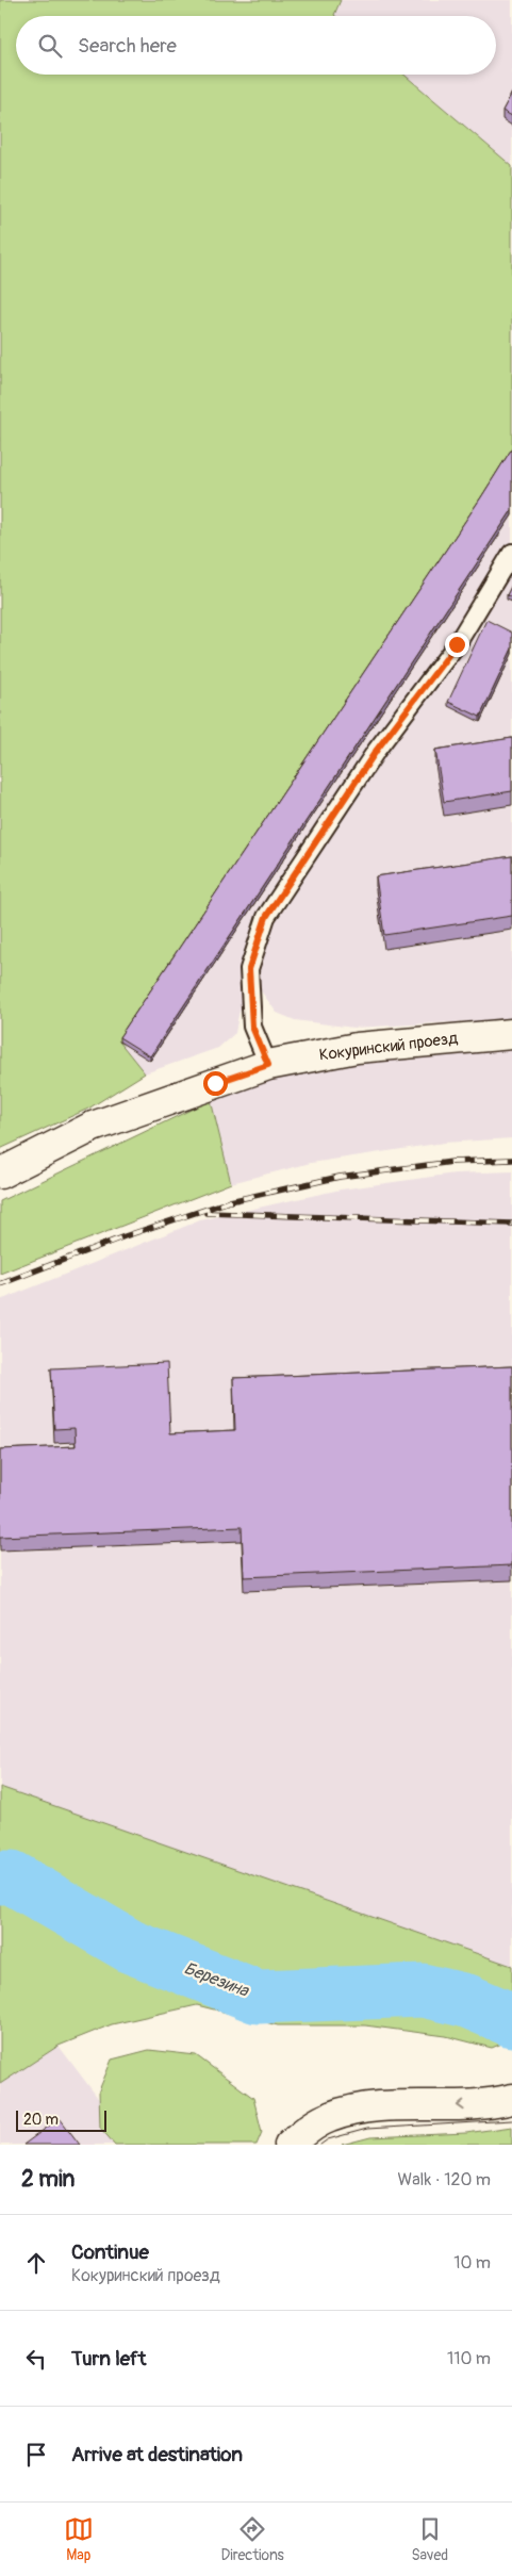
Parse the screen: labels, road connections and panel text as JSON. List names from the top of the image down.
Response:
{
  "streets": {
    "street": ["Кокуринский проезд"]
  },
  "water": ["Березина"],
  "scale_bar": "20 m",
  "page": {
    "search": "Search here",
    "scale": "20 m",
    "heading": ["2 min", "Walk · 120 m"],
    "list": [
      ["Continue", "Кокуринский проезд", "10 m"],
      ["Turn left", "110 m"],
      "Arrive at destination"
    ],
    "nav": ["Map", "Directions", "Saved"]
  }
}
